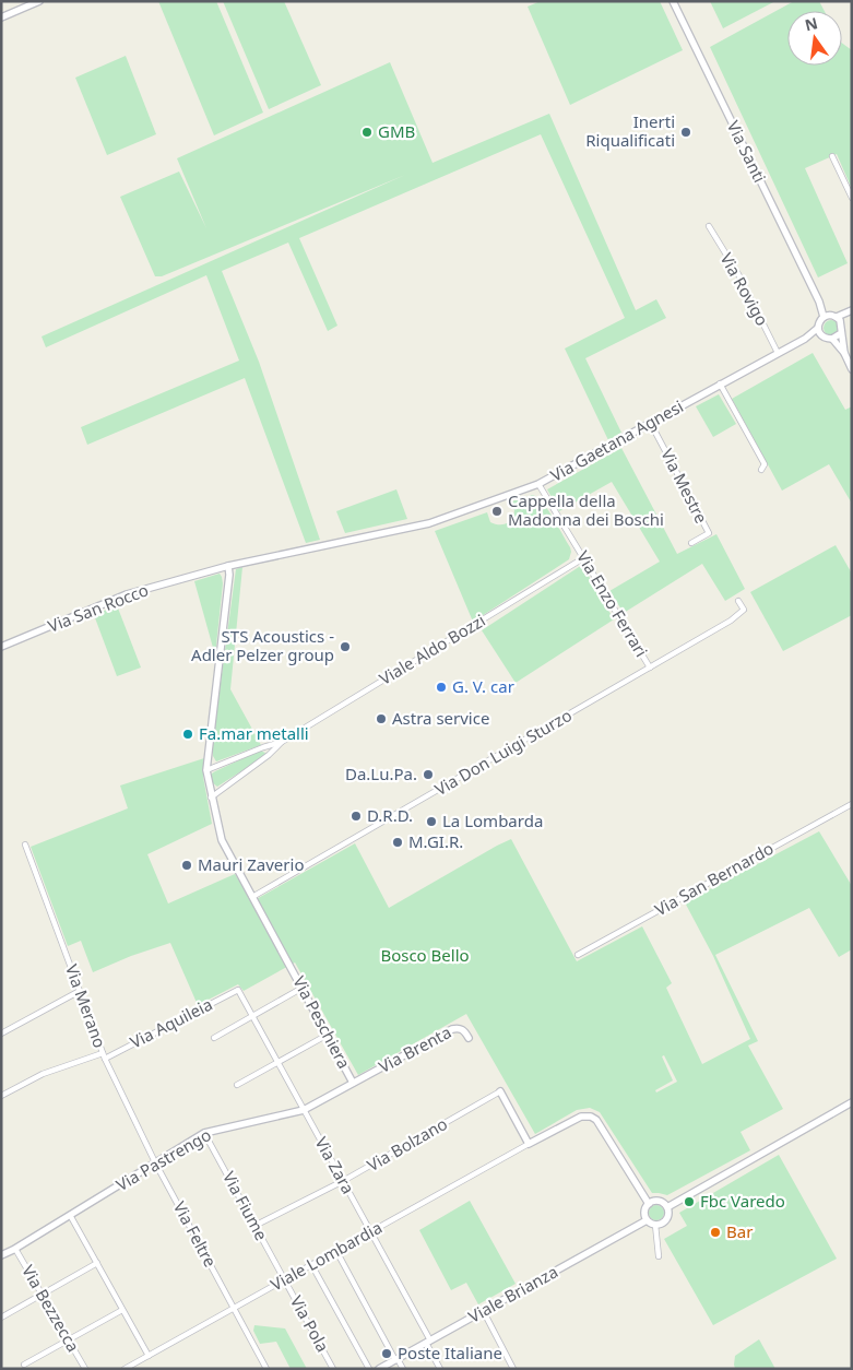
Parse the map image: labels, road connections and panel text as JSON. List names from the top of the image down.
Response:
{
  "streets": {
    "street": [
      "Via Santi",
      "Via Rovigo",
      "Via Gaetana Agnesi",
      "Via Mestre",
      "Via Enzo Ferrari",
      "Via San Rocco",
      "Viale Aldo Bozzi",
      "Via Don Luigi Sturzo",
      "Via San Bernardo",
      "Via Merano",
      "Via Peschiera",
      "Via Aquileia",
      "Via Brenta",
      "Via Bolzano",
      "Via Pastrengo",
      "Via Zara",
      "Via Fiume",
      "Via Feltre",
      "Viale Lombardia",
      "Viale Brianza",
      "Via Bezzecca",
      "Via Pola"
    ]
  },
  "crossings": [
    ["Via Santi", "Via Gaetana Agnesi"],
    ["Via Rovigo", "Via Gaetana Agnesi"],
    ["Via Gaetana Agnesi", "Via Mestre"],
    ["Via Gaetana Agnesi", "Via Enzo Ferrari"],
    ["Via Gaetana Agnesi", "Via San Rocco"],
    ["Via Gaetana Agnesi", "Via Peschiera"],
    ["Via Enzo Ferrari", "Viale Aldo Bozzi"],
    ["Via Enzo Ferrari", "Via Don Luigi Sturzo"],
    ["Via San Rocco", "Via Peschiera"],
    ["Viale Aldo Bozzi", "Via Peschiera"],
    ["Via Don Luigi Sturzo", "Via Peschiera"],
    ["Via Merano", "Via Aquileia"],
    ["Via Merano", "Via Pastrengo"],
    ["Via Merano", "Via Feltre"],
    ["Via Peschiera", "Via Brenta"],
    ["Via Peschiera", "Via Pastrengo"],
    ["Via Aquileia", "Via Zara"],
    ["Via Brenta", "Via Pastrengo"],
    ["Via Bolzano", "Via Zara"],
    ["Via Bolzano", "Via Fiume"],
    ["Via Pastrengo", "Via Zara"],
    ["Via Pastrengo", "Via Fiume"],
    ["Via Pastrengo", "Via Feltre"],
    ["Via Pastrengo", "Via Bezzecca"],
    ["Via Zara", "Viale Lombardia"],
    ["Via Zara", "Viale Brianza"],
    ["Via Fiume", "Viale Lombardia"],
    ["Via Fiume", "Via Pola"],
    ["Via Feltre", "Viale Lombardia"],
    ["Viale Lombardia", "Via Pola"]
  ],
  "parks": ["Bosco Bello"],
  "places": [
    "GMB",
    "Inerti Riqualificati",
    "Cappella della Madonna dei Boschi",
    "STS Acoustics - Adler Pelzer group",
    "G. V. car",
    "Astra service",
    "Fa.mar metalli",
    "Da.Lu.Pa.",
    "D.R.D.",
    "La Lombarda",
    "M.GI.R.",
    "Mauri Zaverio",
    "Fbc Varedo",
    "Bar",
    "Poste Italiane"
  ],
  "north": "top"
}
